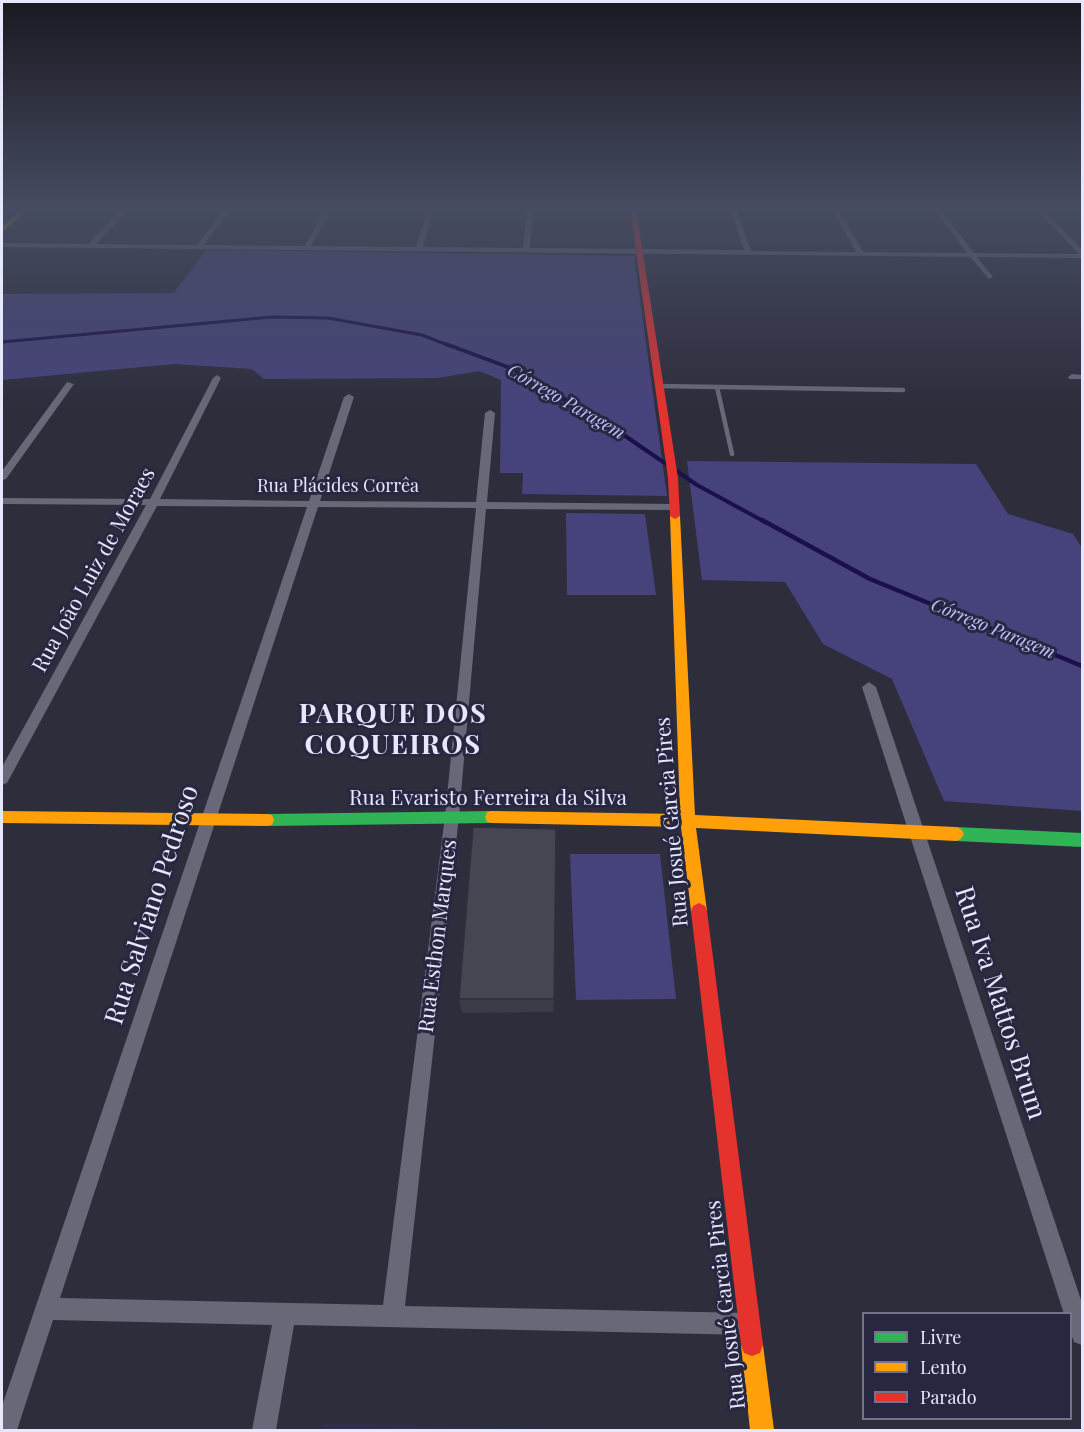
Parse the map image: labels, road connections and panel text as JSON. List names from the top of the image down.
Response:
{
  "streets": {
    "street": [
      "Rua Plácides Corrêa",
      "Rua João Luiz de Moraes",
      "Rua Evaristo Ferreira da Silva",
      "Rua Josué Garcia Pires",
      "Rua Salviano Pedroso",
      "Rua Esthon Marques",
      "Rua Iva Mattos Brum"
    ]
  },
  "crossings": [
    ["Rua Plácides Corrêa", "Rua João Luiz de Moraes"],
    ["Rua Plácides Corrêa", "Rua Josué Garcia Pires"],
    ["Rua Plácides Corrêa", "Rua Salviano Pedroso"],
    ["Rua Plácides Corrêa", "Rua Esthon Marques"],
    ["Rua Evaristo Ferreira da Silva", "Rua Josué Garcia Pires"],
    ["Rua Evaristo Ferreira da Silva", "Rua Salviano Pedroso"],
    ["Rua Evaristo Ferreira da Silva", "Rua Esthon Marques"],
    ["Rua Evaristo Ferreira da Silva", "Rua Iva Mattos Brum"]
  ],
  "districts": ["PARQUE DOS COQUEIROS"],
  "water": ["Córrego Paragem"],
  "legend": ["Livre", "Lento", "Parado"]
}
